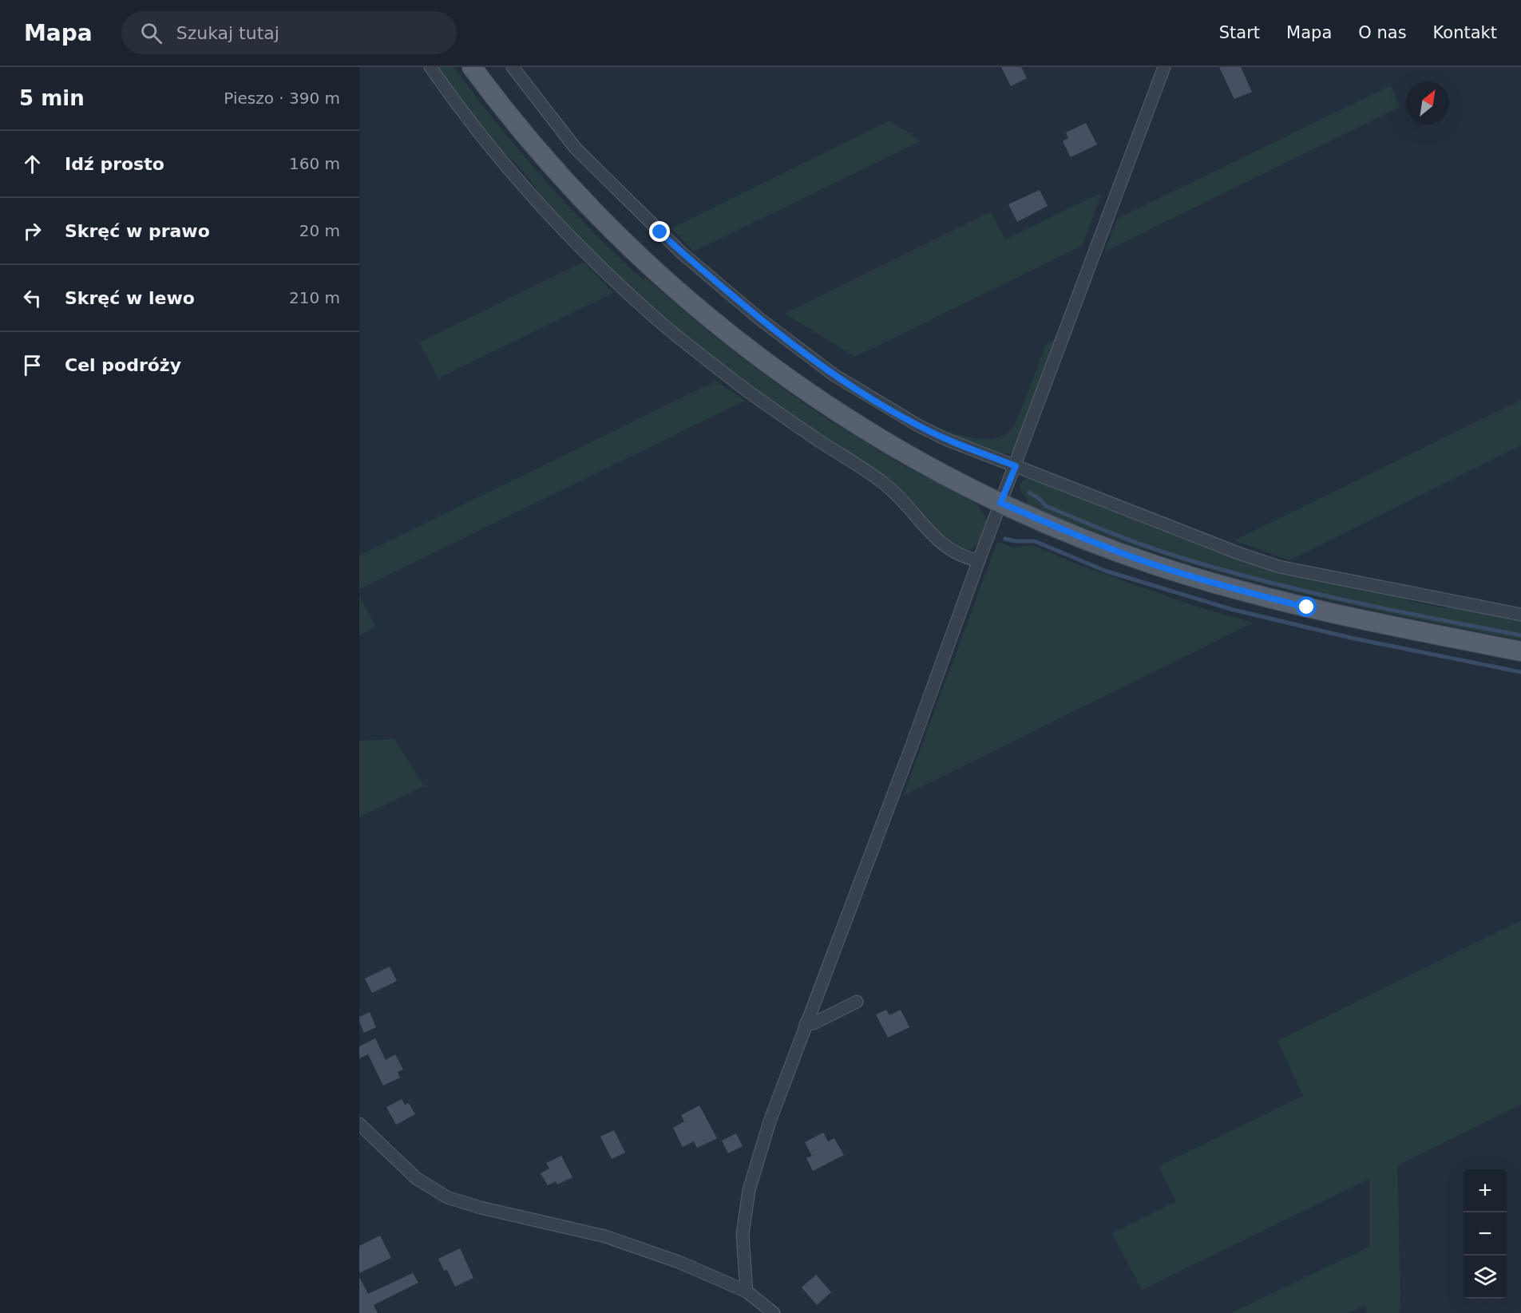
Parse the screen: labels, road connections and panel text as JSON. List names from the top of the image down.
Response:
{
  "north": "top right",
  "page": {
    "header": "Mapa",
    "search": "Szukaj tutaj",
    "nav": [
      "Start",
      "Mapa",
      "O nas",
      "Kontakt"
    ],
    "heading": ["5 min", "Pieszo · 390 m"],
    "list": [
      ["Idź prosto", "160 m"],
      ["Skręć w prawo", "20 m"],
      ["Skręć w lewo", "210 m"],
      "Cel podróży"
    ],
    "map_buttons": ["+", "−"]
  }
}
